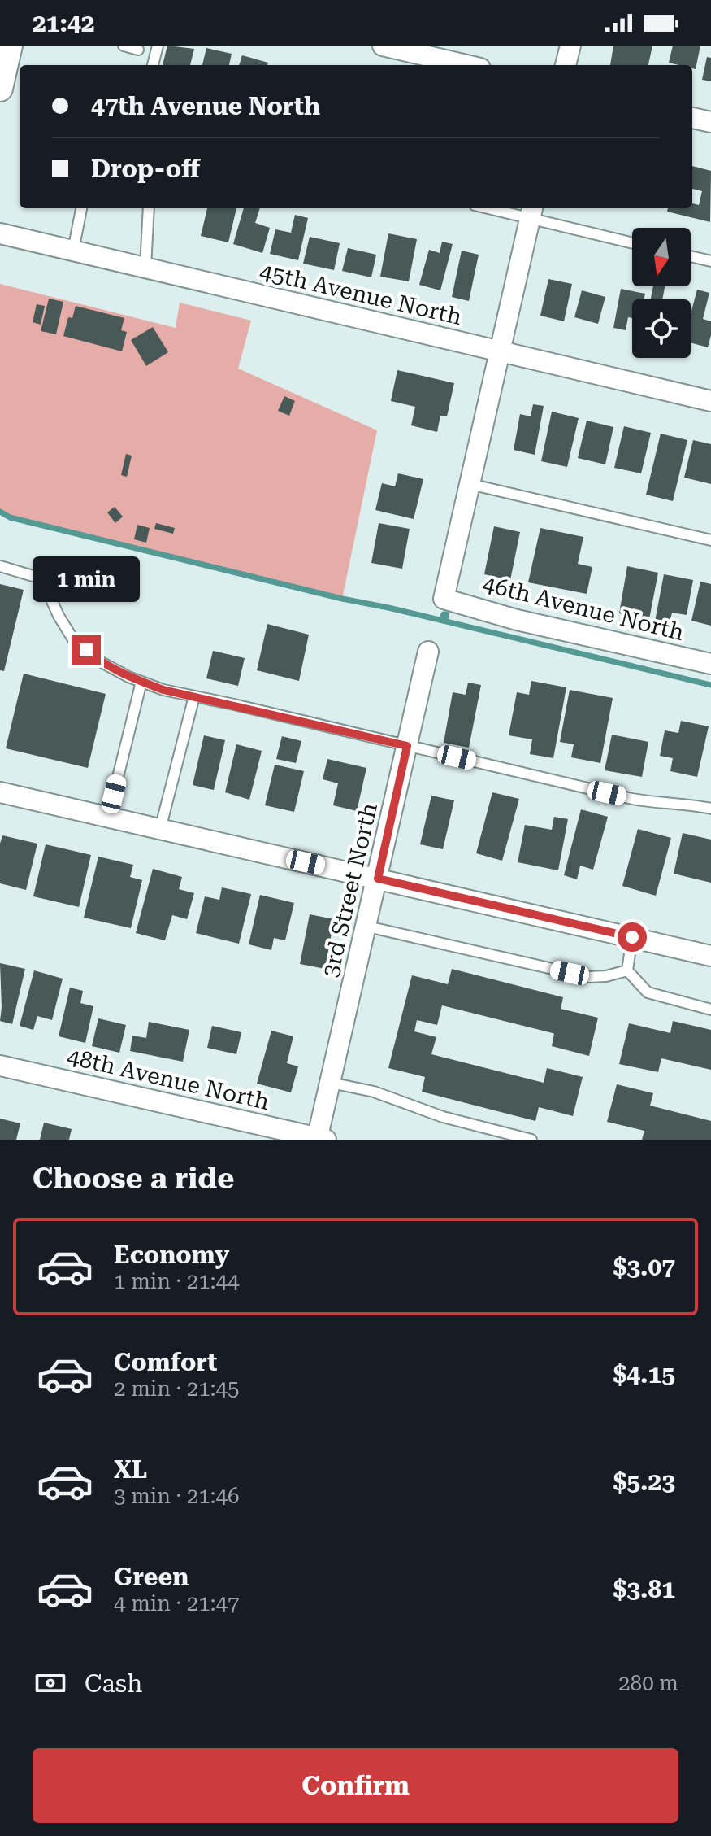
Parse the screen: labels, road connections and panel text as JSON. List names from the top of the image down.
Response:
{
  "streets": {
    "street": [
      "45th Avenue North",
      "46th Avenue North",
      "3rd Street North",
      "48th Avenue North"
    ]
  },
  "crossings": [
    ["3rd Street North", "48th Avenue North"]
  ],
  "north": "bottom",
  "page": {
    "status": "21:42",
    "banner": ["47th Avenue North", "Drop-off"],
    "bubble": "1 min",
    "heading": "Choose a ride",
    "list": [
      {
        "name": "Economy",
        "note": "1 min · 21:44",
        "value": "$3.07"
      },
      {
        "name": "Comfort",
        "note": "2 min · 21:45",
        "value": "$4.15"
      },
      {
        "name": "XL",
        "note": "3 min · 21:46",
        "value": "$5.23"
      },
      {
        "name": "Green",
        "note": "4 min · 21:47",
        "value": "$3.81"
      }
    ],
    "pay": ["Cash", "280 m"],
    "buttons": "Confirm"
  }
}
